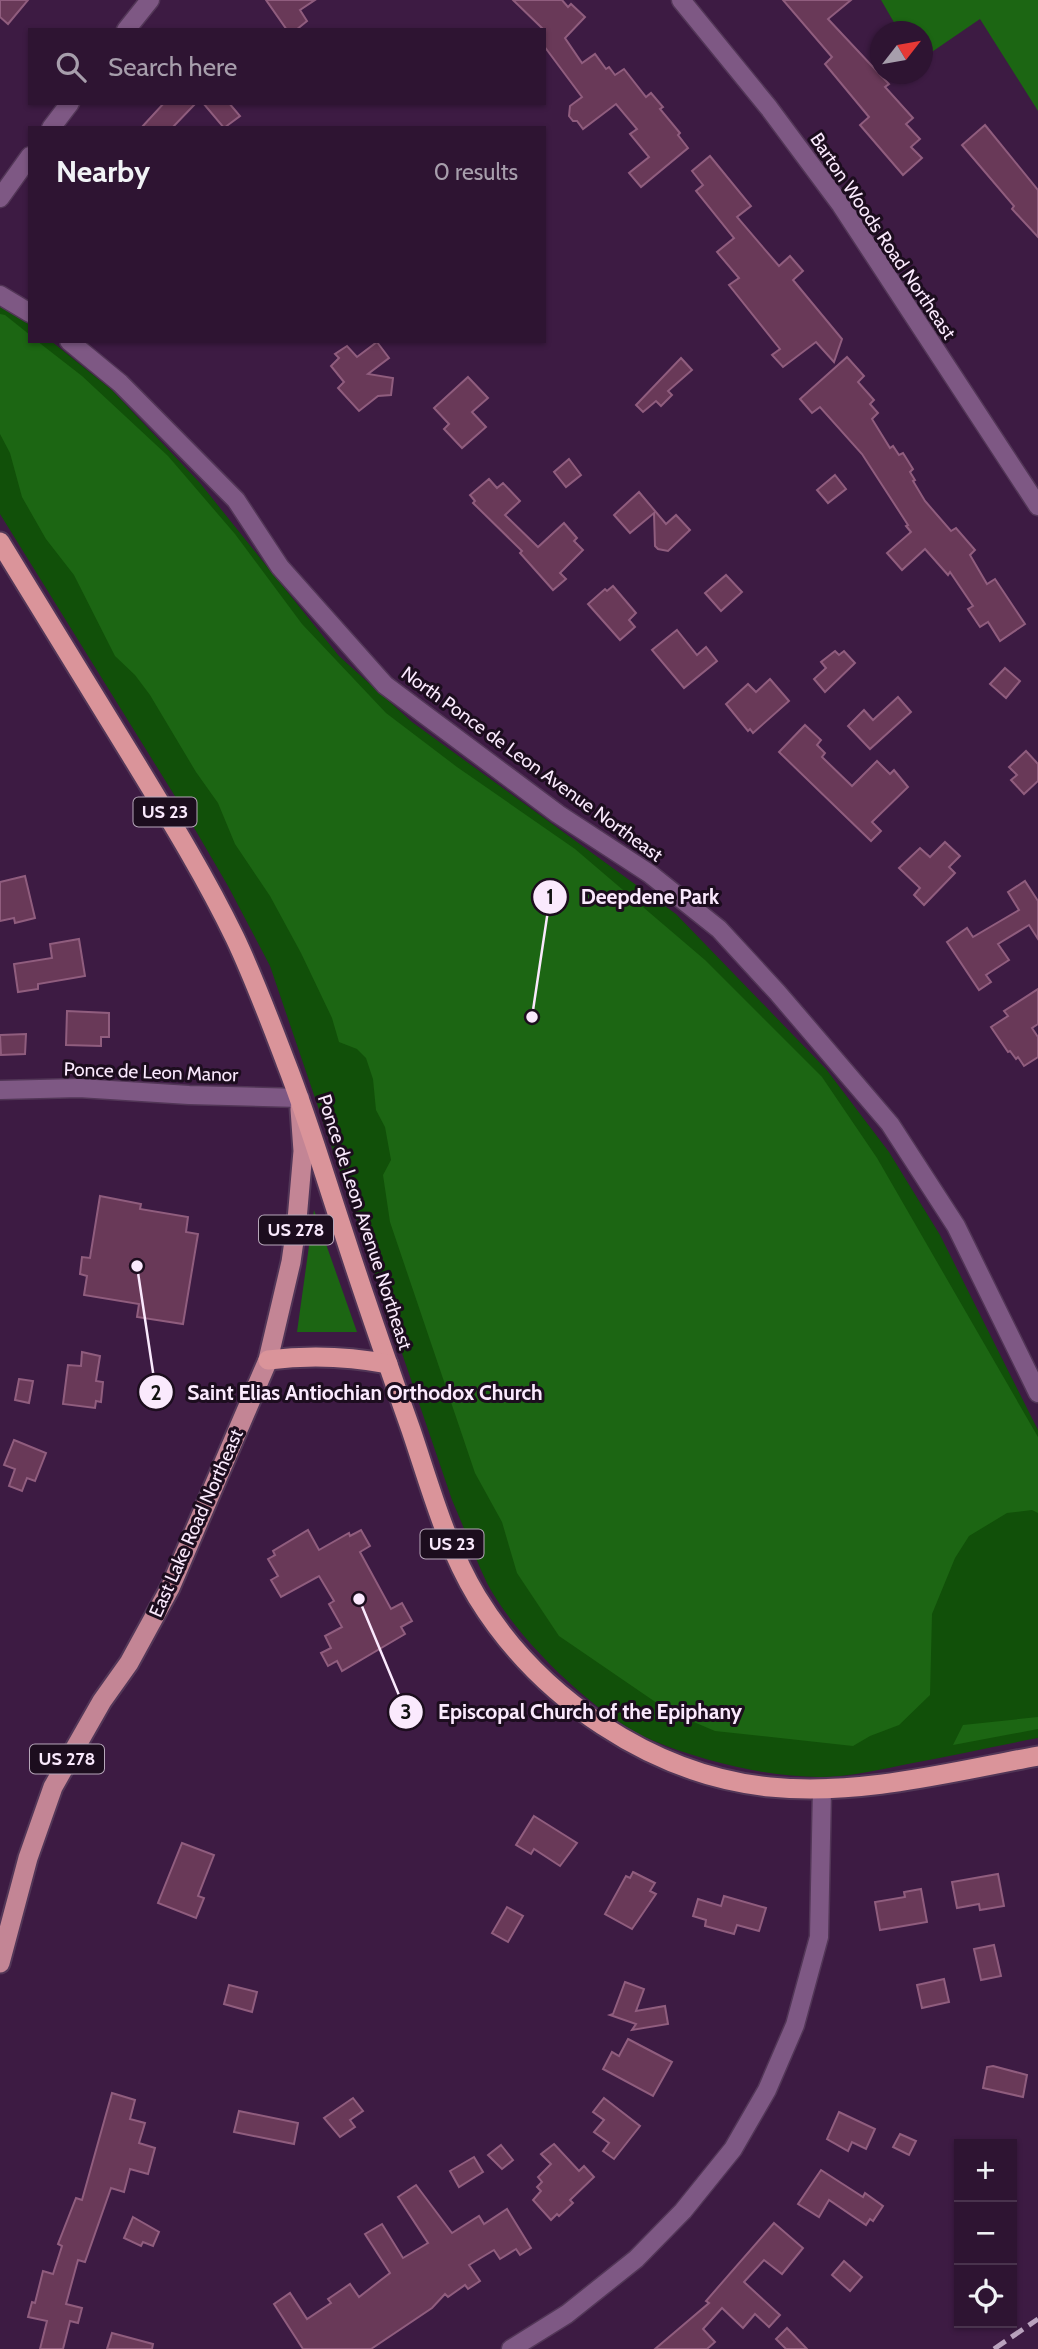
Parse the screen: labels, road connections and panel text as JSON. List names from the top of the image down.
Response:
{
  "streets": {
    "highway": ["US 23", "Ponce de Leon Avenue Northeast"],
    "main road": ["US 278", "East Lake Road Northeast"],
    "street": ["Barton Woods Road Northeast", "North Ponce de Leon Avenue Northeast", "Ponce de Leon Manor"]
  },
  "crossings": [
    ["Ponce de Leon Manor", "Ponce de Leon Avenue Northeast"],
    ["Ponce de Leon Manor", "East Lake Road Northeast"],
    ["Ponce de Leon Avenue Northeast", "East Lake Road Northeast"]
  ],
  "places": ["Deepdene Park", "Saint Elias Antiochian Orthodox Church", "Episcopal Church of the Epiphany"],
  "north": "top right",
  "page": {
    "search": "Search here",
    "heading": ["Nearby", "0 results"],
    "map_buttons": ["+", "−"]
  }
}
